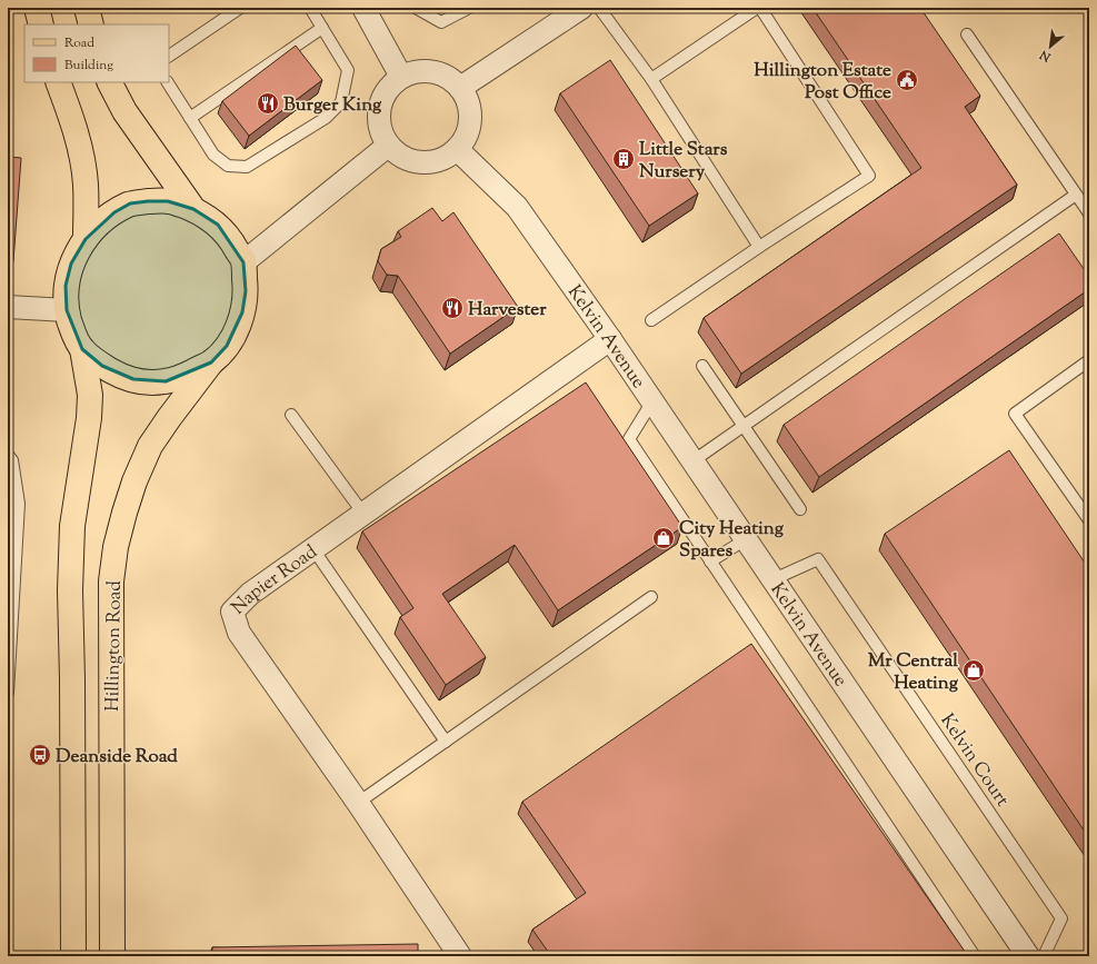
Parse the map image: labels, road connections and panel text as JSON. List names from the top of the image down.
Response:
{
  "streets": {
    "main road": ["Hillington Road"],
    "street": ["Kelvin Avenue", "Napier Road"],
    "lane": ["Kelvin Court"]
  },
  "crossings": [
    ["Kelvin Avenue", "Napier Road"],
    ["Kelvin Avenue", "Kelvin Court"]
  ],
  "places": {
    "public building": ["Hillington Estate Post Office"],
    "restaurant": ["Burger King", "Harvester"],
    "building": ["Little Stars Nursery"],
    "shop": ["City Heating Spares", "Mr Central Heating"],
    "bus stop": ["Deanside Road"]
  },
  "legend": ["Road", "Building"],
  "north": "bottom left"
}
